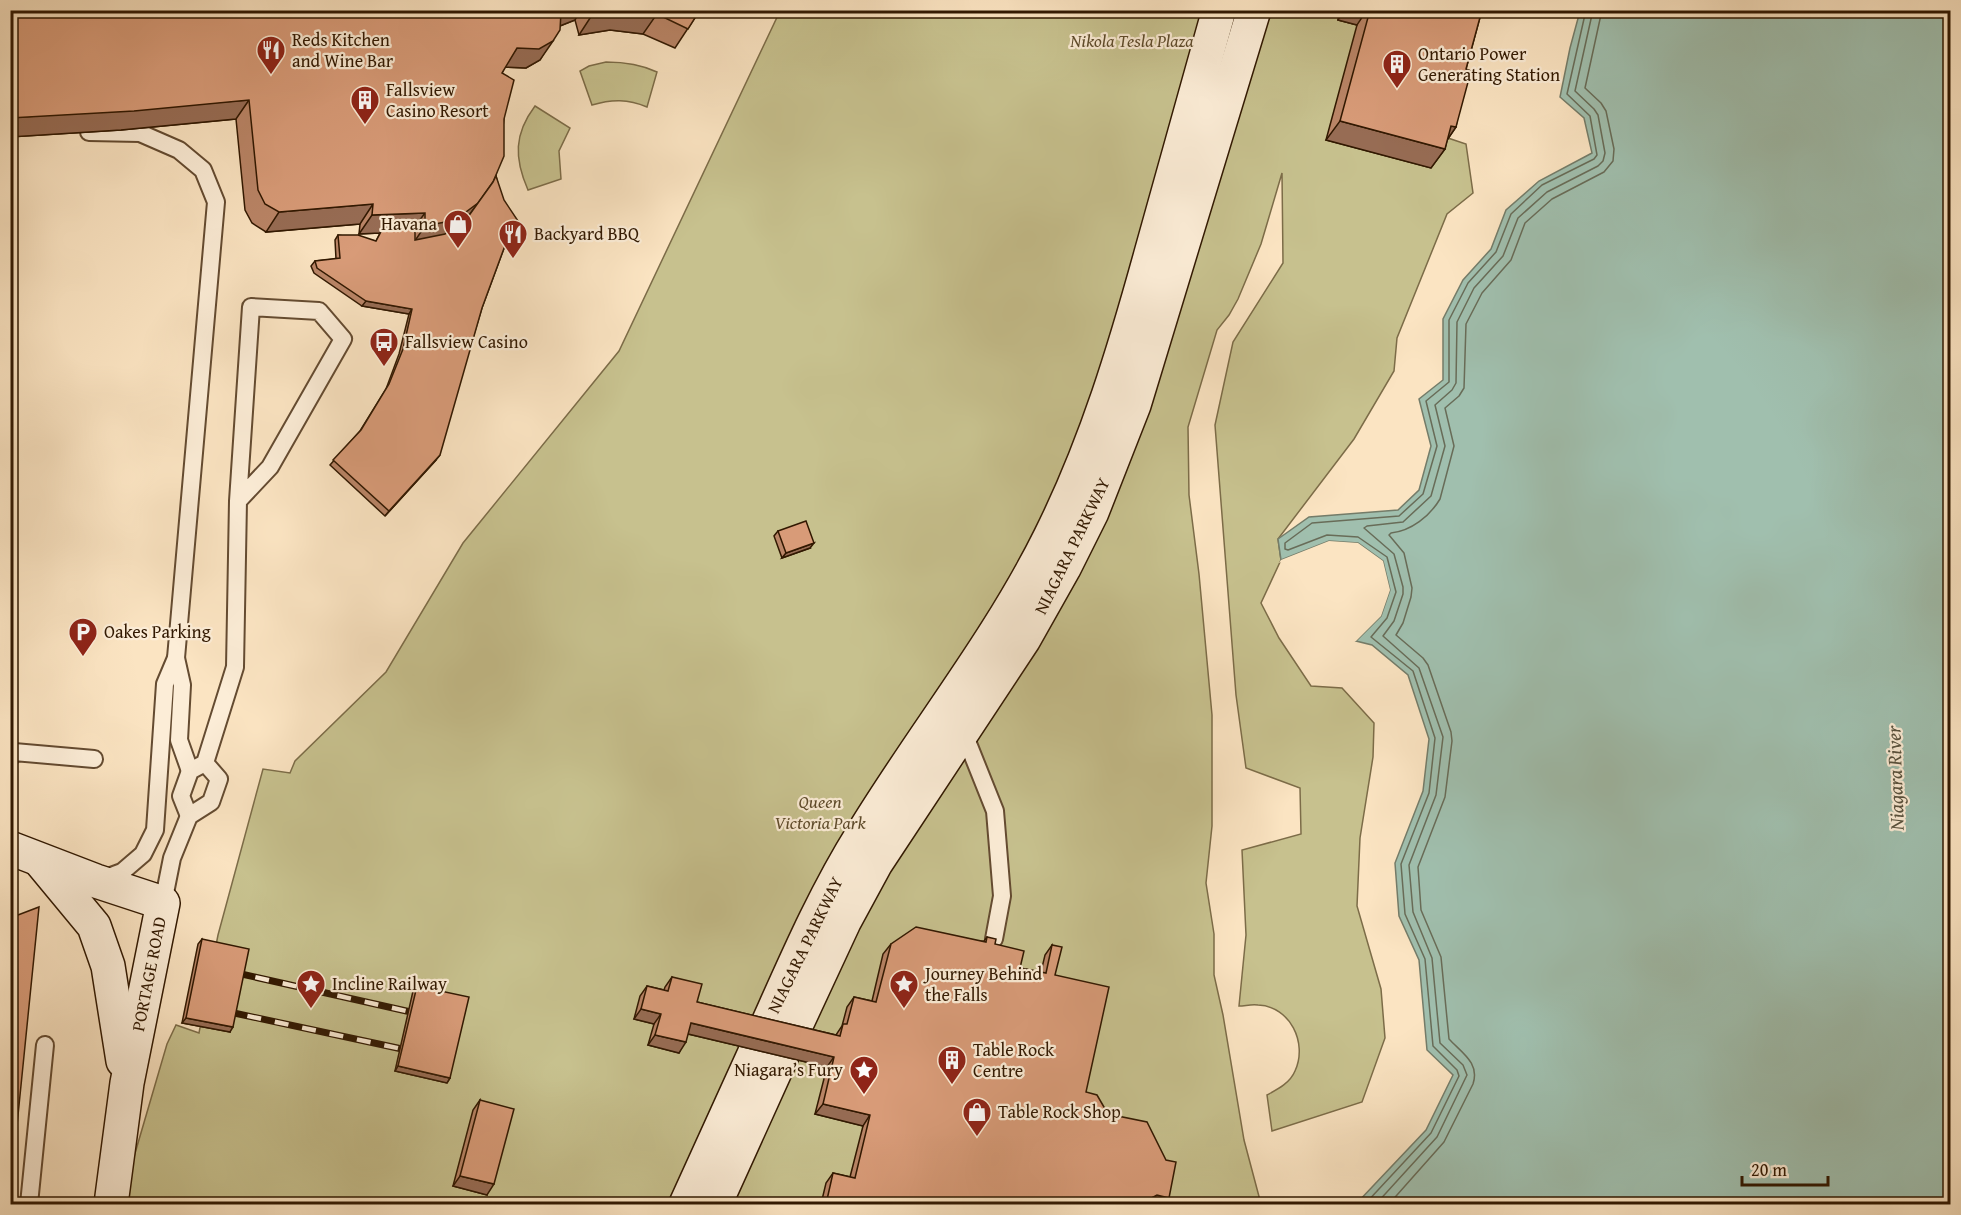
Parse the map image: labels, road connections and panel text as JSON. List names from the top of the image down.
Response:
{
  "streets": {
    "main road": ["NIAGARA PARKWAY", "PORTAGE ROAD"]
  },
  "water": ["Niagara River"],
  "parks": ["Nikola Tesla Plaza", "Queen Victoria Park"],
  "places": {
    "restaurant": ["Reds Kitchen and Wine Bar", "Backyard BBQ"],
    "building": ["Ontario Power Generating Station", "Fallsview Casino Resort", "Table Rock Centre"],
    "shop": ["Havana", "Table Rock Shop"],
    "bus stop": ["Fallsview Casino"],
    "parking": ["Oakes Parking"],
    "place": ["Incline Railway", "Journey Behind the Falls", "Niagara’s Fury"]
  },
  "scale_bar": "20 m"
}
